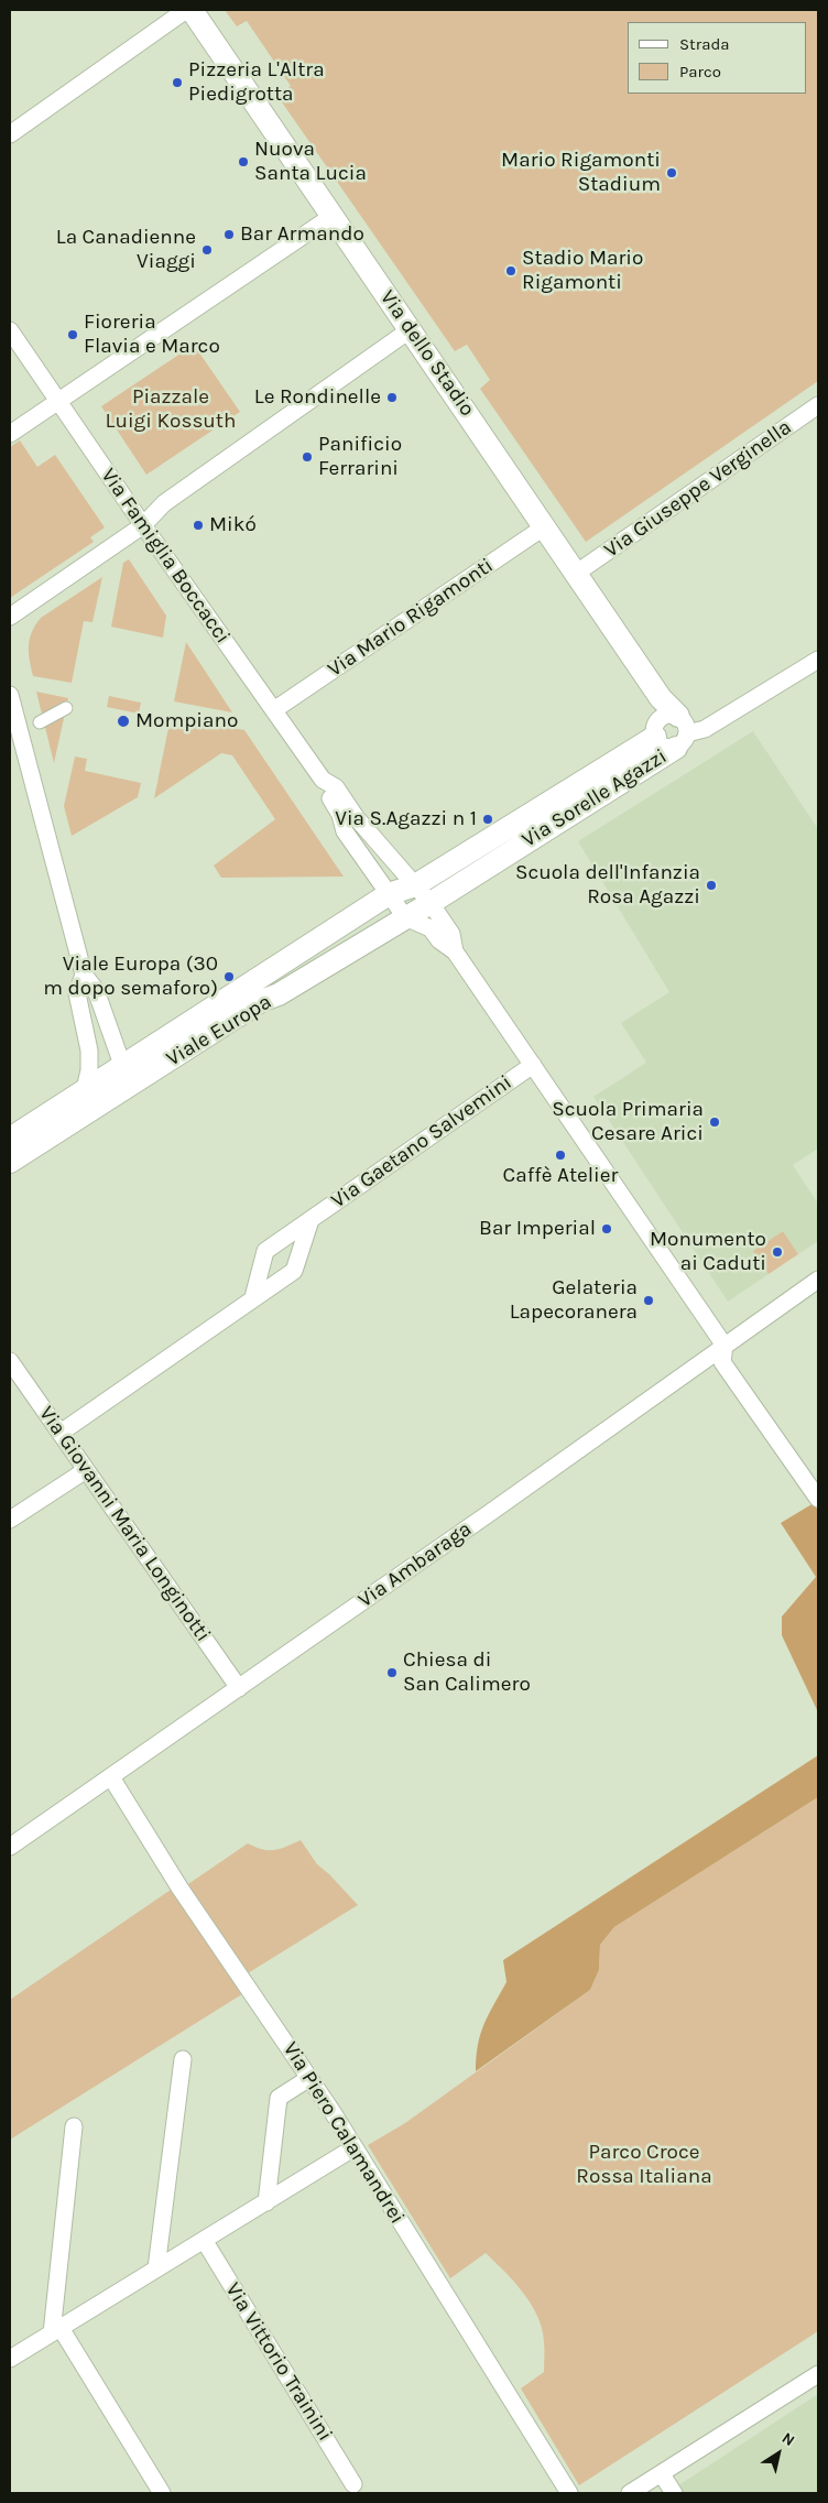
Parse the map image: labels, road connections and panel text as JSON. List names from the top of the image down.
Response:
{
  "streets": {
    "street": [
      "Via dello Stadio",
      "Via Giuseppe Verginella",
      "Via Famiglia Boccacci",
      "Via Mario Rigamonti",
      "Via Sorelle Agazzi",
      "Viale Europa",
      "Via Gaetano Salvemini",
      "Via Giovanni Maria Longinotti",
      "Via Ambaraga",
      "Via Piero Calamandrei",
      "Via Vittorio Trainini"
    ]
  },
  "crossings": [
    ["Via dello Stadio", "Via Giuseppe Verginella"],
    ["Via dello Stadio", "Via Mario Rigamonti"],
    ["Via dello Stadio", "Via Sorelle Agazzi"],
    ["Via Famiglia Boccacci", "Via Mario Rigamonti"],
    ["Via Famiglia Boccacci", "Via Sorelle Agazzi"],
    ["Via Famiglia Boccacci", "Viale Europa"],
    ["Via Famiglia Boccacci", "Via Gaetano Salvemini"],
    ["Via Famiglia Boccacci", "Via Ambaraga"],
    ["Via Sorelle Agazzi", "Viale Europa"],
    ["Via Gaetano Salvemini", "Via Giovanni Maria Longinotti"],
    ["Via Giovanni Maria Longinotti", "Via Ambaraga"],
    ["Via Ambaraga", "Via Piero Calamandrei"]
  ],
  "parks": ["Piazzale Luigi Kossuth", "Parco Croce Rossa Italiana"],
  "places": [
    "Pizzeria L'Altra Piedigrotta",
    "Nuova Santa Lucia",
    "Mario Rigamonti Stadium",
    "Bar Armando",
    "La Canadienne Viaggi",
    "Stadio Mario Rigamonti",
    "Fioreria Flavia e Marco",
    "Le Rondinelle",
    "Panificio Ferrarini",
    "Mikó",
    "Mompiano",
    "Via S.Agazzi n 1",
    "Scuola dell'Infanzia Rosa Agazzi",
    "Viale Europa (30 m dopo semaforo)",
    "Scuola Primaria Cesare Arici",
    "Caffè Atelier",
    "Bar Imperial",
    "Monumento ai Caduti",
    "Gelateria Lapecoranera",
    "Chiesa di San Calimero"
  ],
  "legend": ["Strada", "Parco"],
  "north": "top right"
}
